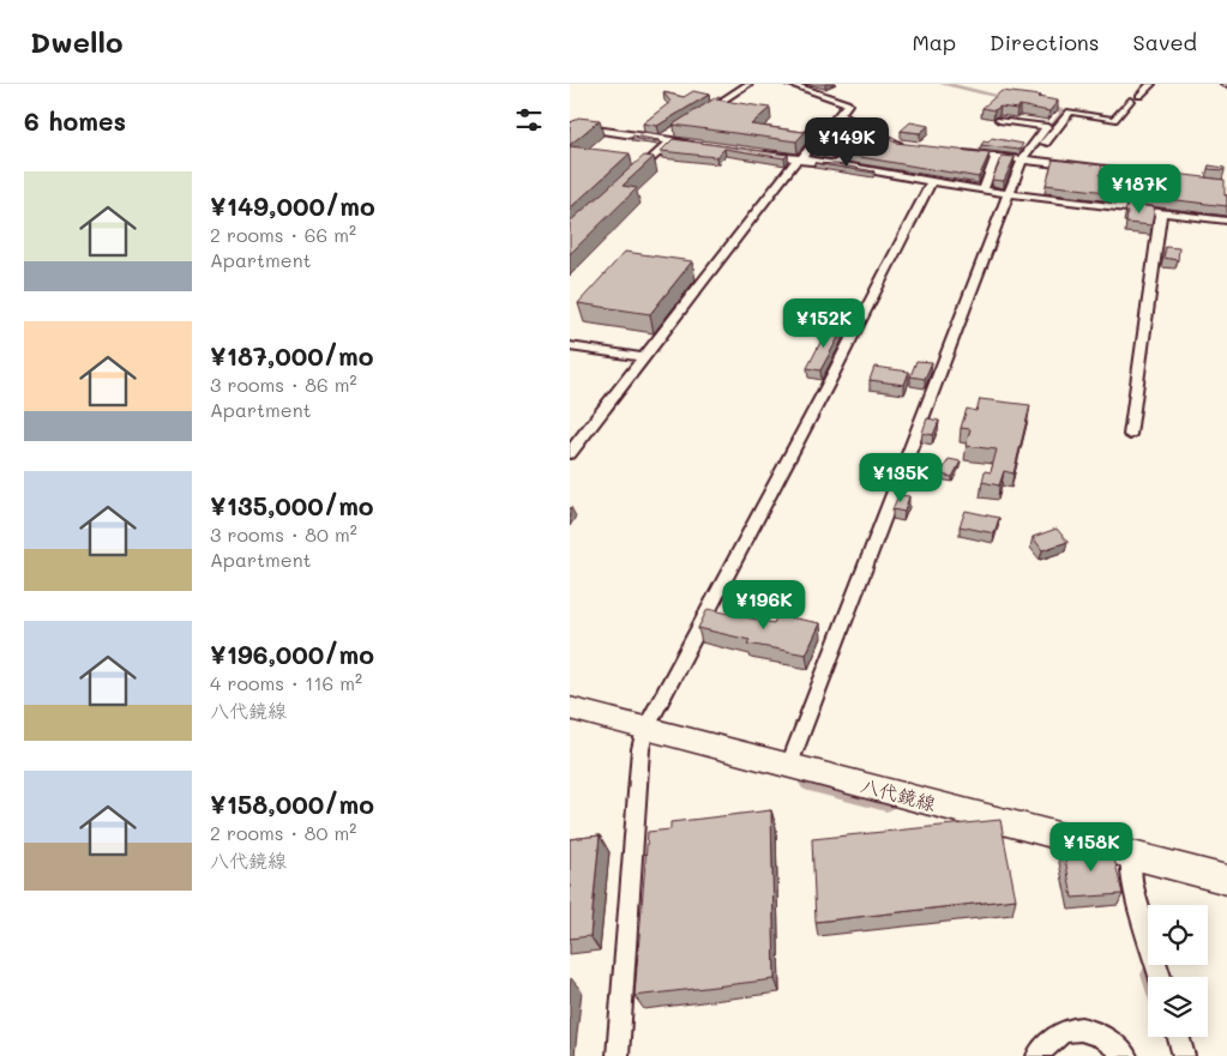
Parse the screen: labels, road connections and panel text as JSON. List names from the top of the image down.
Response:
{
  "streets": {
    "main road": ["八代鏡線"]
  },
  "page": {
    "header": "Dwello",
    "nav": ["Map", "Directions", "Saved"],
    "heading": "6 homes",
    "price": [
      "¥149K",
      "¥187K",
      "¥152K",
      "¥135K",
      "¥196K",
      "¥158K"
    ],
    "list": [
      {
        "name": "¥149,000/mo",
        "note": "2 rooms · 66 m² · Apartment"
      },
      {
        "name": "¥187,000/mo",
        "note": "3 rooms · 86 m² · Apartment"
      },
      {
        "name": "¥135,000/mo",
        "note": "3 rooms · 80 m² · Apartment"
      },
      {
        "name": "¥196,000/mo",
        "note": "4 rooms · 116 m² · 八代鏡線"
      },
      {
        "name": "¥158,000/mo",
        "note": "2 rooms · 80 m² · 八代鏡線"
      }
    ]
  }
}
